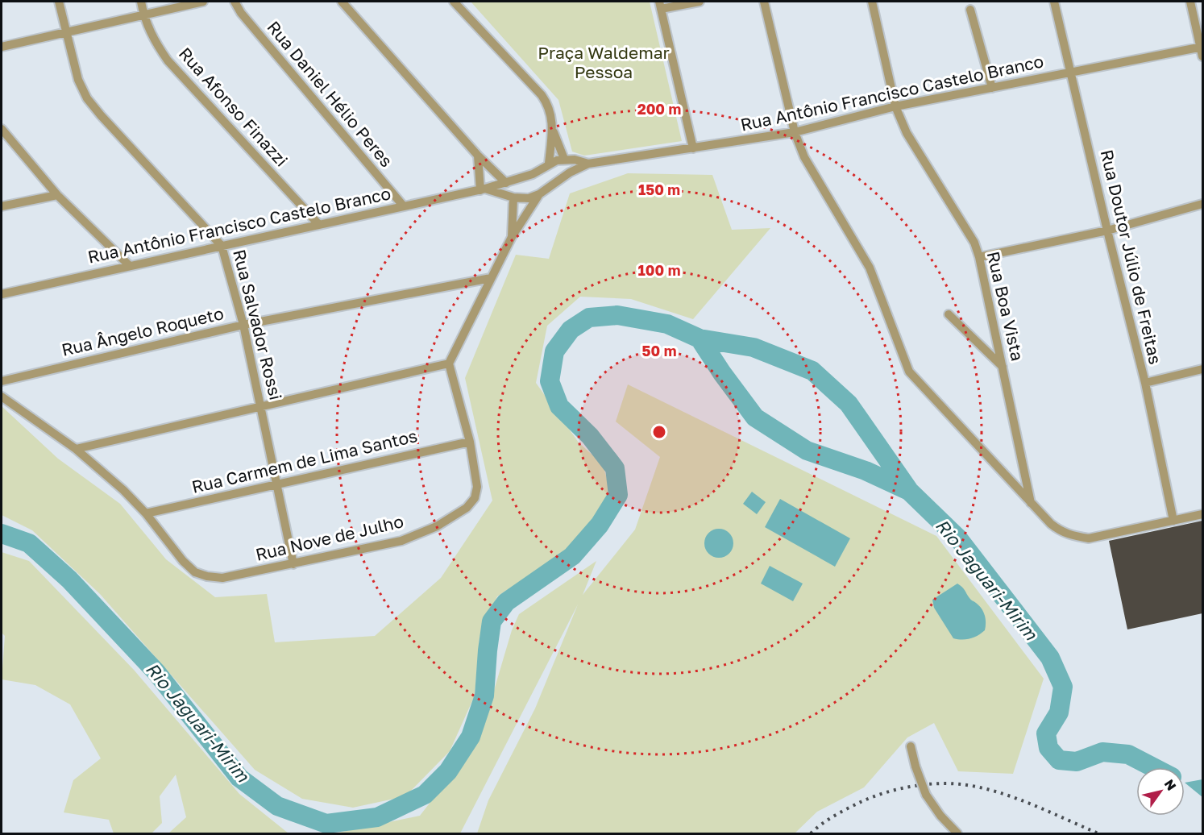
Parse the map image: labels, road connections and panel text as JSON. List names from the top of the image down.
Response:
{
  "streets": {
    "street": [
      "Rua Antônio Francisco Castelo Branco",
      "Rua Daniel Hélio Peres",
      "Rua Afonso Finazzi",
      "Rua Doutor Júlio de Freitas",
      "Rua Boa Vista",
      "Rua Salvador Rossi",
      "Rua Ângelo Roqueto",
      "Rua Carmem de Lima Santos",
      "Rua Nove de Julho"
    ]
  },
  "crossings": [
    ["Rua Antônio Francisco Castelo Branco", "Rua Daniel Hélio Peres"],
    ["Rua Antônio Francisco Castelo Branco", "Rua Afonso Finazzi"],
    ["Rua Antônio Francisco Castelo Branco", "Rua Doutor Júlio de Freitas"],
    ["Rua Antônio Francisco Castelo Branco", "Rua Boa Vista"],
    ["Rua Antônio Francisco Castelo Branco", "Rua Salvador Rossi"],
    ["Rua Salvador Rossi", "Rua Ângelo Roqueto"],
    ["Rua Salvador Rossi", "Rua Carmem de Lima Santos"],
    ["Rua Salvador Rossi", "Rua Nove de Julho"],
    ["Rua Carmem de Lima Santos", "Rua Nove de Julho"]
  ],
  "water": ["Rio Jaguari-Mirim"],
  "parks": ["Praça Waldemar Pessoa"],
  "north": "top right",
  "rings": [
    "200 m",
    "150 m",
    "100 m",
    "50 m"
  ]
}
